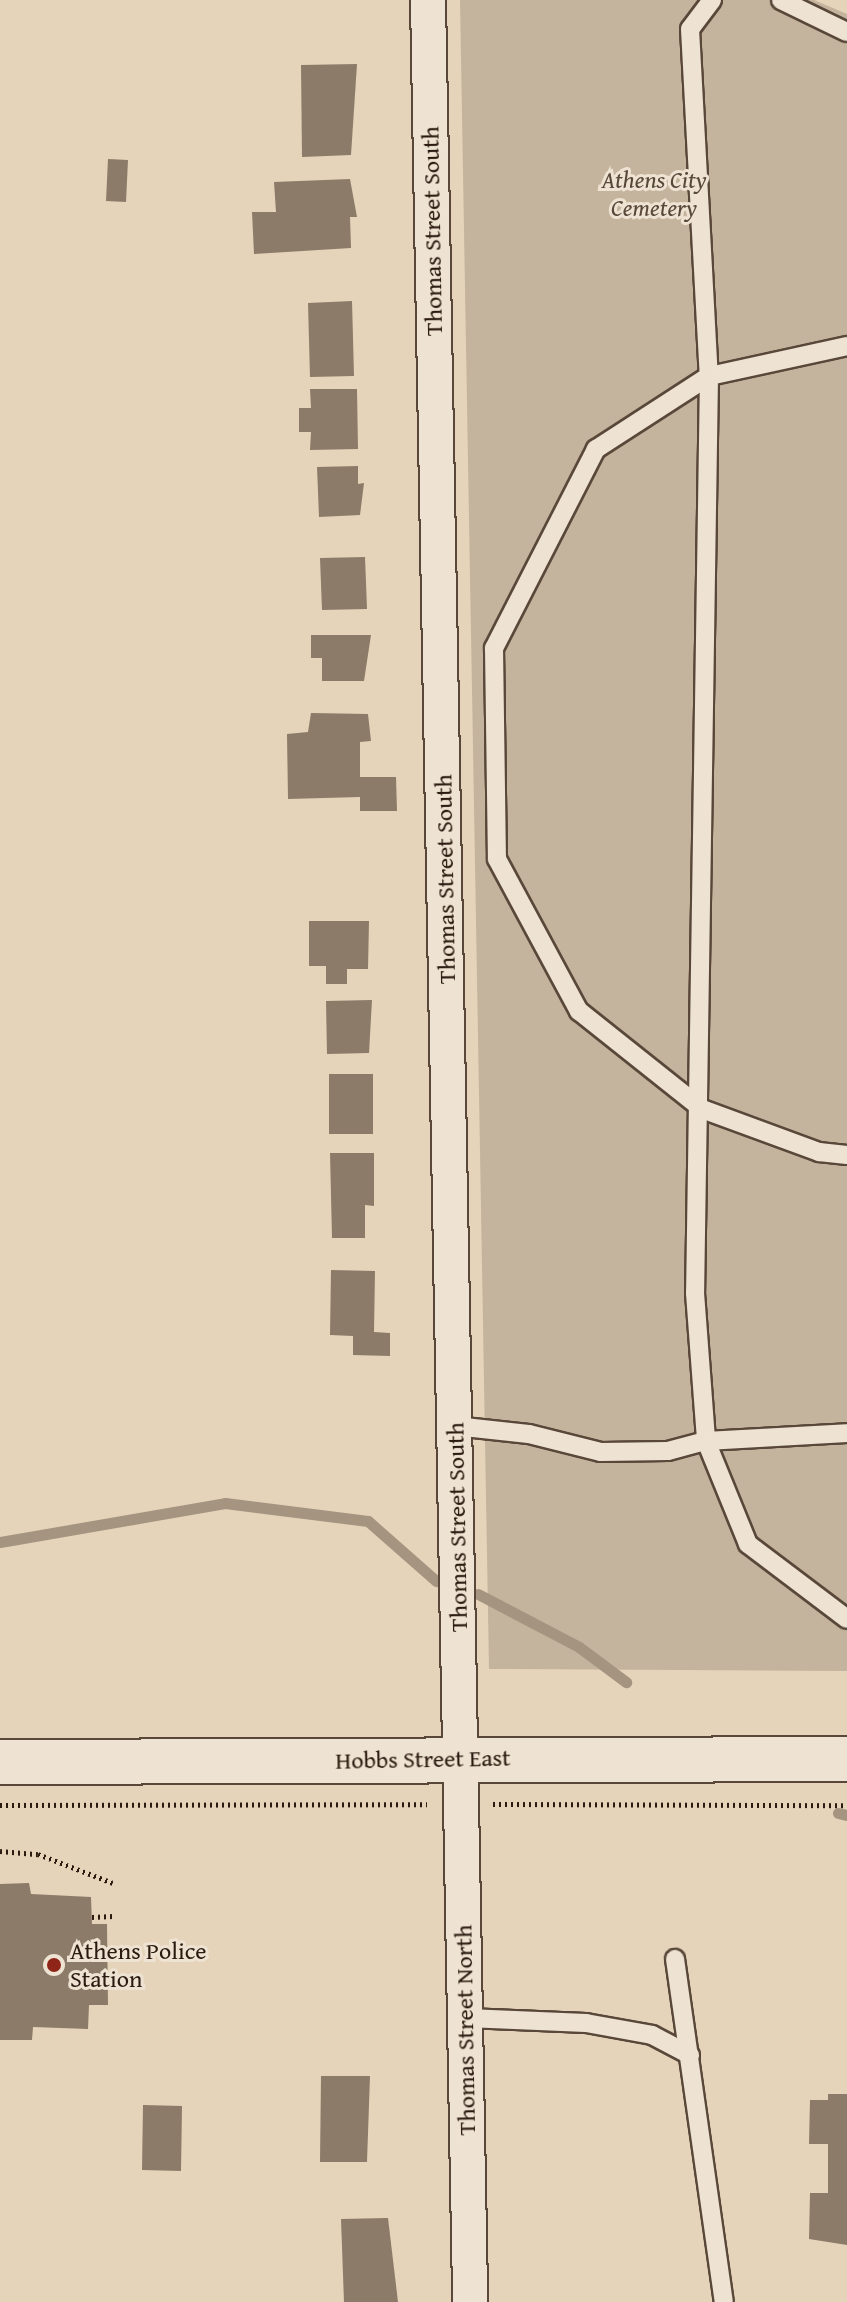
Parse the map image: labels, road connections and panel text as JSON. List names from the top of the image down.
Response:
{
  "streets": {
    "main road": ["Hobbs Street East"],
    "street": ["Thomas Street South", "Thomas Street North"]
  },
  "crossings": [
    ["Thomas Street South", "Hobbs Street East"],
    ["Thomas Street South", "Thomas Street North"],
    ["Hobbs Street East", "Thomas Street North"]
  ],
  "parks": ["Athens City Cemetery"],
  "places": ["Athens Police Station"]
}
